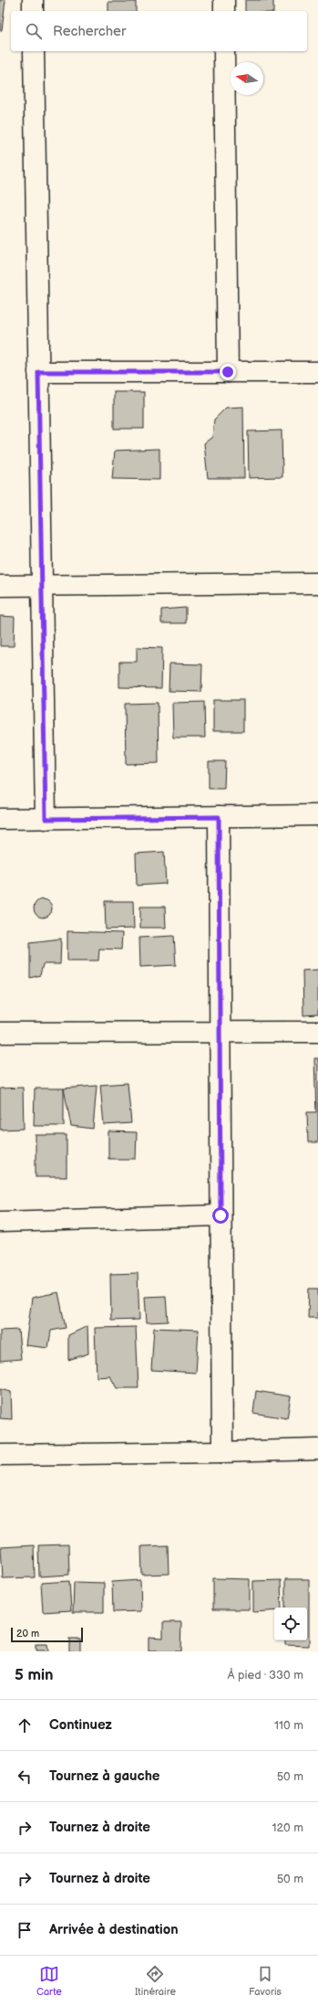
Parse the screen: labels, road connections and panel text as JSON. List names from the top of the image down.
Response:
{
  "scale_bar": "20 m",
  "north": "left",
  "page": {
    "search": "Rechercher",
    "scale": "20 m",
    "heading": ["5 min", "À pied · 330 m"],
    "list": [
      ["Continuez", "110 m"],
      ["Tournez à gauche", "50 m"],
      ["Tournez à droite", "120 m"],
      ["Tournez à droite", "50 m"],
      "Arrivée à destination"
    ],
    "nav": ["Carte", "Itinéraire", "Favoris"]
  }
}
